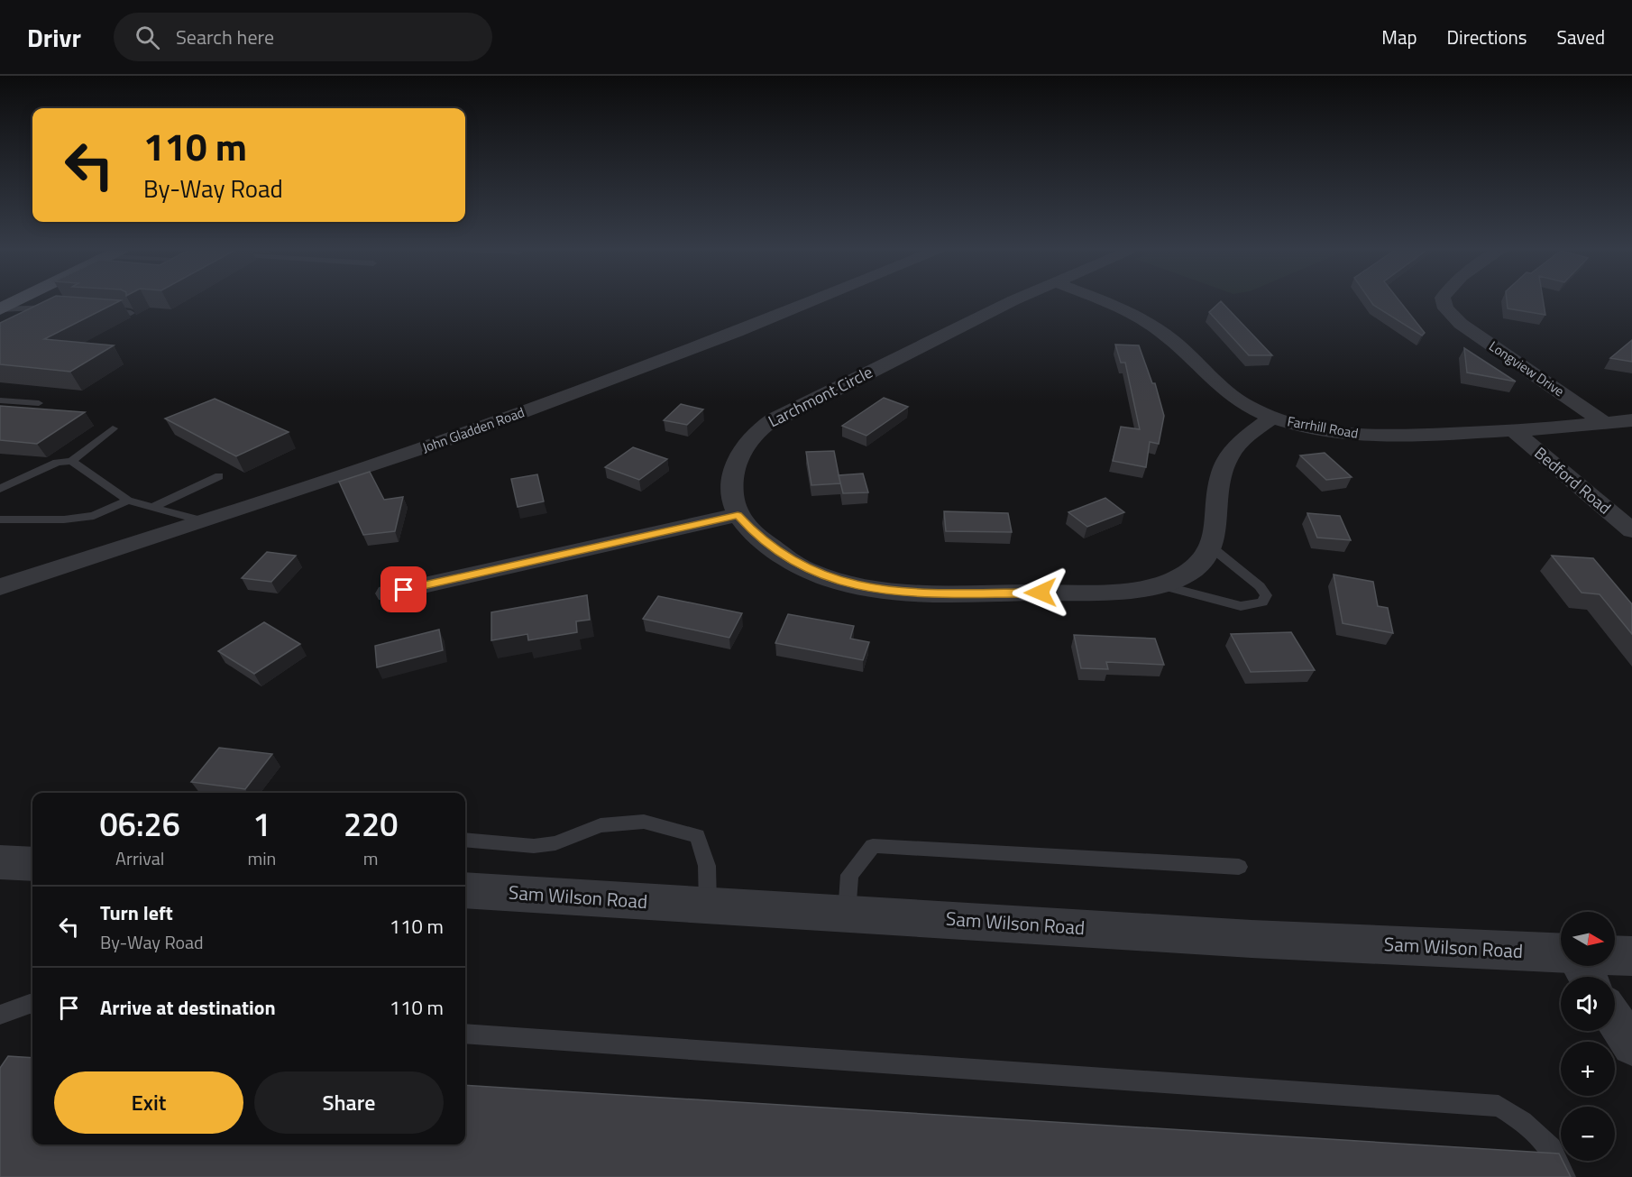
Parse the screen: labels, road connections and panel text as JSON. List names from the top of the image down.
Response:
{
  "streets": {
    "street": [
      "Longview Drive",
      "Larchmont Circle",
      "Farrhill Road",
      "John Gladden Road",
      "Bedford Road",
      "Sam Wilson Road"
    ]
  },
  "crossings": [
    ["Longview Drive", "Farrhill Road"],
    ["Farrhill Road", "Bedford Road"]
  ],
  "north": "right",
  "page": {
    "header": "Drivr",
    "search": "Search here",
    "nav": ["Map", "Directions", "Saved"],
    "turn": ["110 m", "By-Way Road"],
    "eta": [
      "06:26",
      "Arrival",
      "1",
      "min",
      "220",
      "m"
    ],
    "list": [
      {
        "name": "Turn left",
        "note": "By-Way Road",
        "value": "110 m"
      },
      {
        "name": "Arrive at destination",
        "value": "110 m"
      }
    ],
    "map_buttons": ["+", "−"],
    "buttons": ["Exit", "Share"]
  }
}
